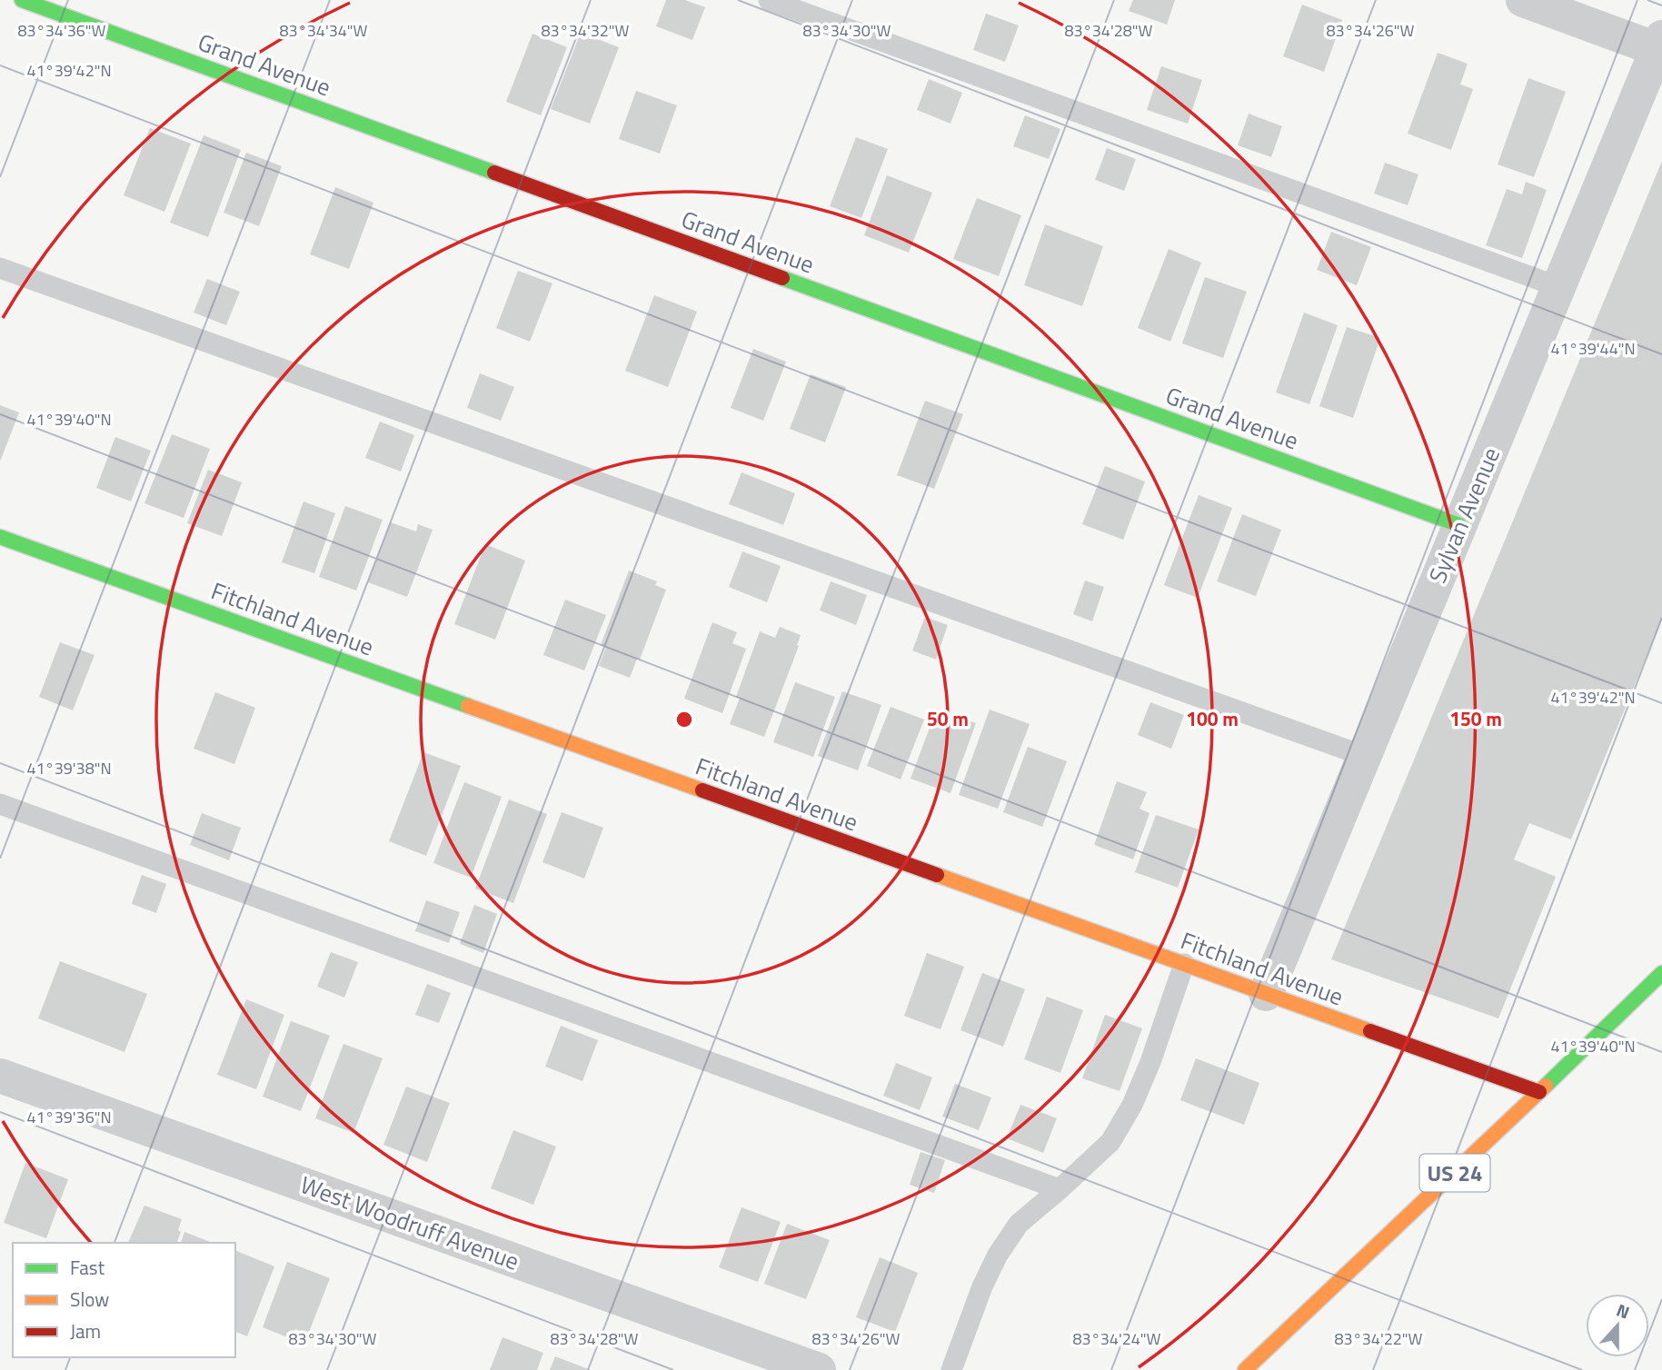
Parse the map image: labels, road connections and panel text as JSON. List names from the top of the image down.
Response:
{
  "streets": {
    "street": [
      "Grand Avenue",
      "Sylvan Avenue",
      "Fitchland Avenue",
      "US 24",
      "West Woodruff Avenue"
    ]
  },
  "crossings": [
    ["Grand Avenue", "Sylvan Avenue"],
    ["Sylvan Avenue", "Fitchland Avenue"],
    ["Fitchland Avenue", "US 24"]
  ],
  "legend": ["Fast", "Slow", "Jam"],
  "north": "top",
  "coordinates": [
    "83°34'30\"W",
    "83°34'36\"W",
    "83°34'34\"W",
    "83°34'32\"W",
    "83°34'28\"W",
    "83°34'26\"W",
    "41°39'42\"N",
    "41°39'44\"N",
    "41°39'40\"N",
    "41°39'38\"N",
    "41°39'36\"N",
    "83°34'24\"W",
    "83°34'22\"W"
  ],
  "rings": ["50 m", "100 m", "150 m"]
}
